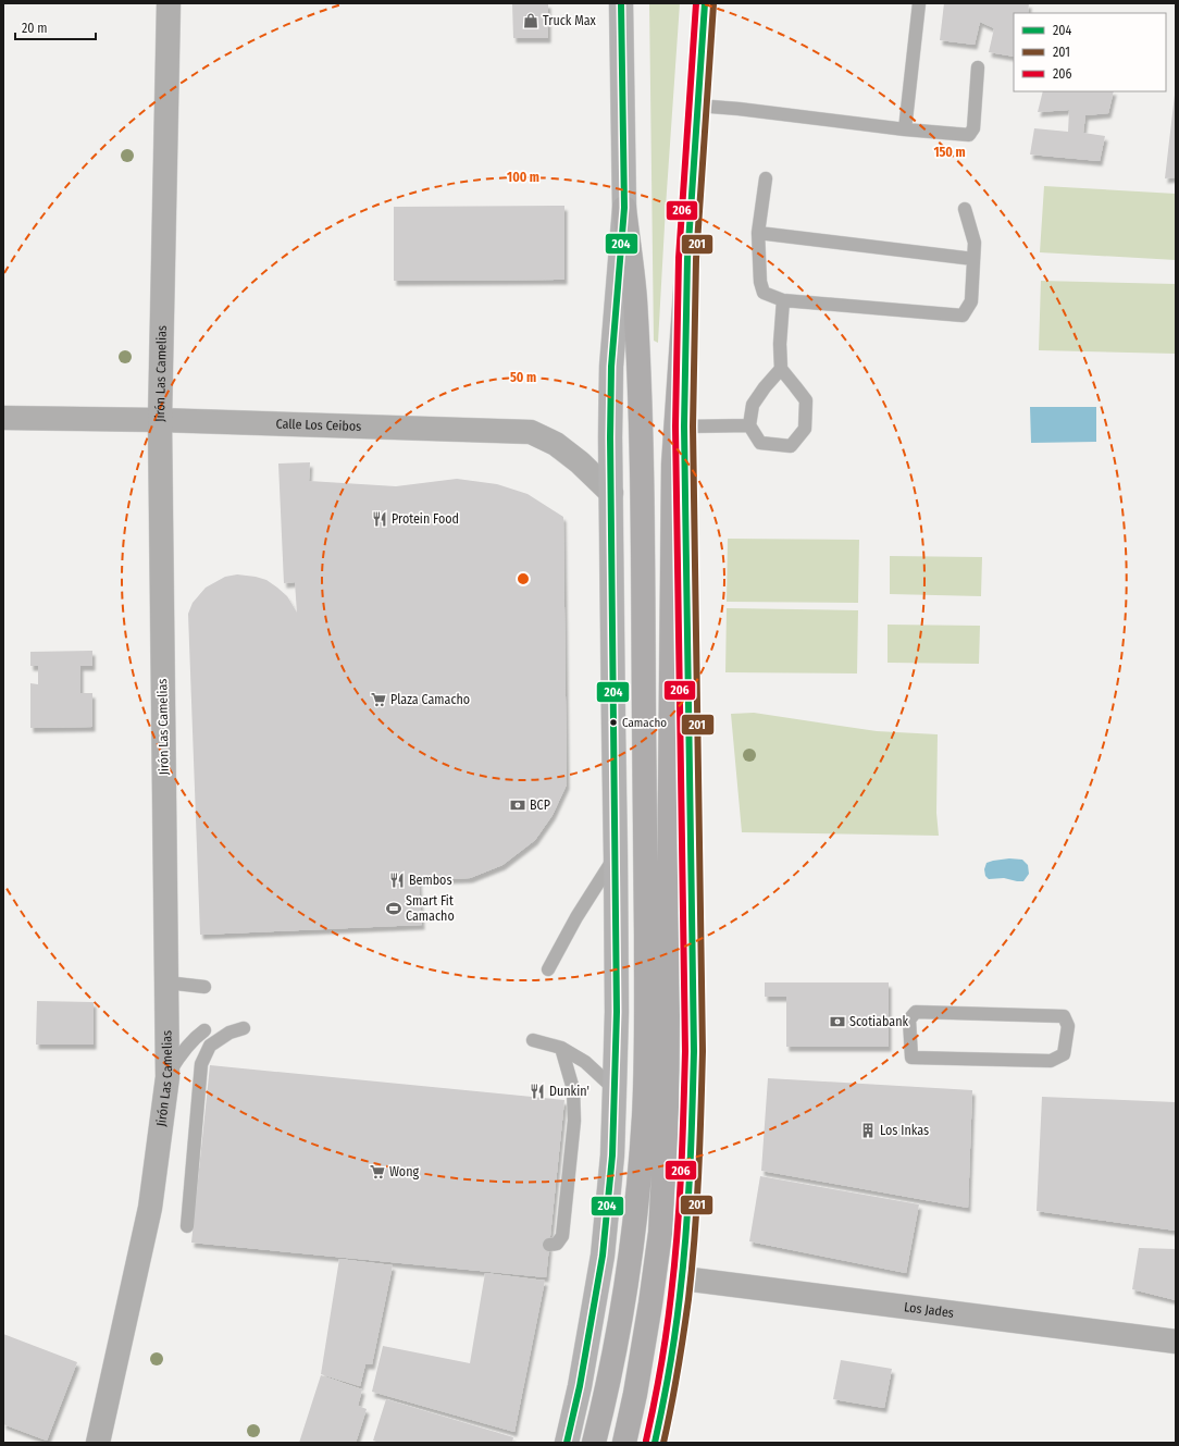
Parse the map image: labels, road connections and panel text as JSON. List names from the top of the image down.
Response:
{
  "streets": {
    "street": ["Jirón Las Camelias", "Calle Los Ceibos", "Los Jades"]
  },
  "crossings": [
    ["Jirón Las Camelias", "Calle Los Ceibos"]
  ],
  "places": {
    "shop": ["Truck Max"],
    "restaurant": ["Protein Food", "Bembos", "Dunkin'"],
    "supermarket": ["Plaza Camacho", "Wong"],
    "other": ["Camacho"],
    "bank": ["BCP", "Scotiabank"],
    "sports": ["Smart Fit Camacho"],
    "building": ["Los Inkas"]
  },
  "lines": ["transit line 204", "transit line 206", "transit line 201"],
  "legend": ["204", "201", "206"],
  "scale_bar": "20 m",
  "rings": ["150 m", "100 m", "50 m"]
}
